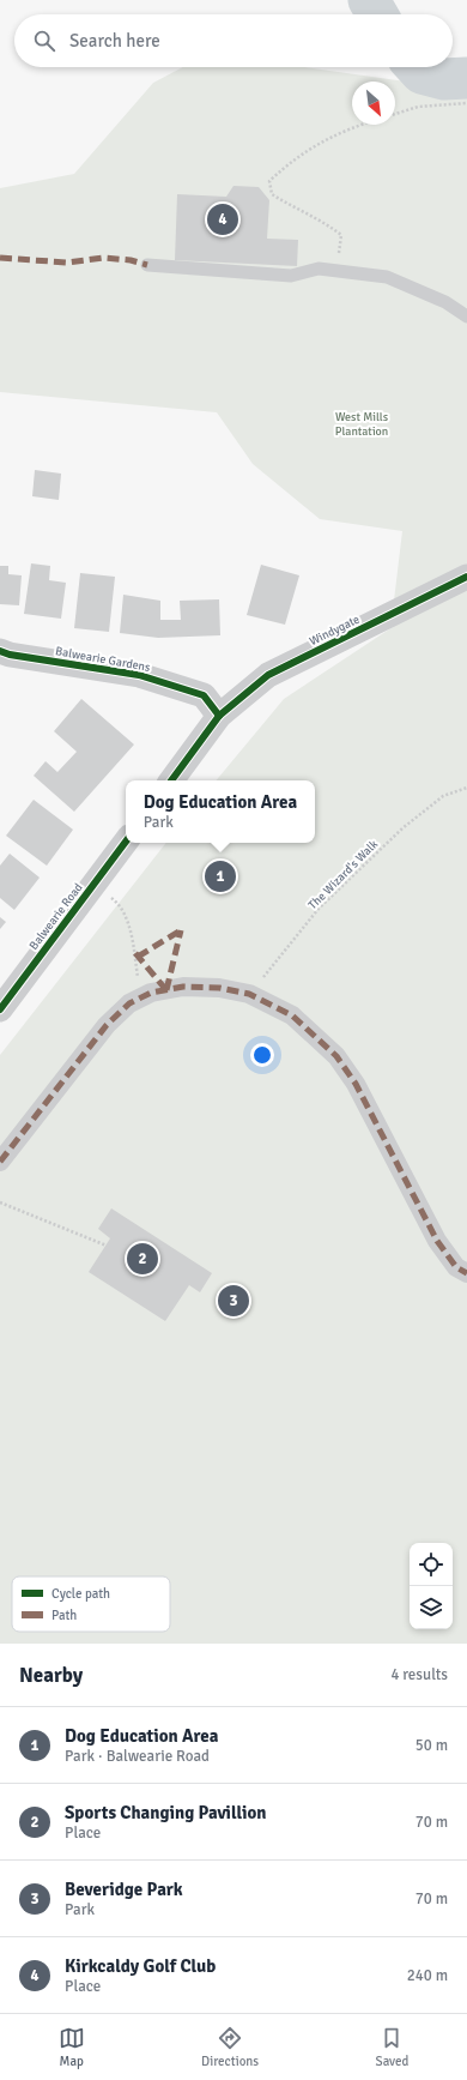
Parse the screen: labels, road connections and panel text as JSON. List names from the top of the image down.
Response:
{
  "streets": {
    "street": ["Windygate", "Balwearie Gardens", "Balwearie Road"],
    "path": ["The Wizard's Walk"]
  },
  "crossings": [
    ["Windygate", "Balwearie Gardens"]
  ],
  "parks": ["West Mills Plantation"],
  "legend": ["Cycle path", "Path"],
  "north": "bottom right",
  "page": {
    "search": "Search here",
    "pins": [
      "4",
      "1",
      "2",
      "3"
    ],
    "popup": ["Dog Education Area", "Park"],
    "heading": ["Nearby", "4 results"],
    "list": [
      {
        "mark": "1",
        "name": "Dog Education Area",
        "note": "Park · Balwearie Road",
        "value": "50 m"
      },
      {
        "mark": "2",
        "name": "Sports Changing Pavillion",
        "note": "Place",
        "value": "70 m"
      },
      {
        "mark": "3",
        "name": "Beveridge Park",
        "note": "Park",
        "value": "70 m"
      },
      {
        "mark": "4",
        "name": "Kirkcaldy Golf Club",
        "note": "Place",
        "value": "240 m"
      }
    ],
    "nav": ["Map", "Directions", "Saved"]
  }
}
